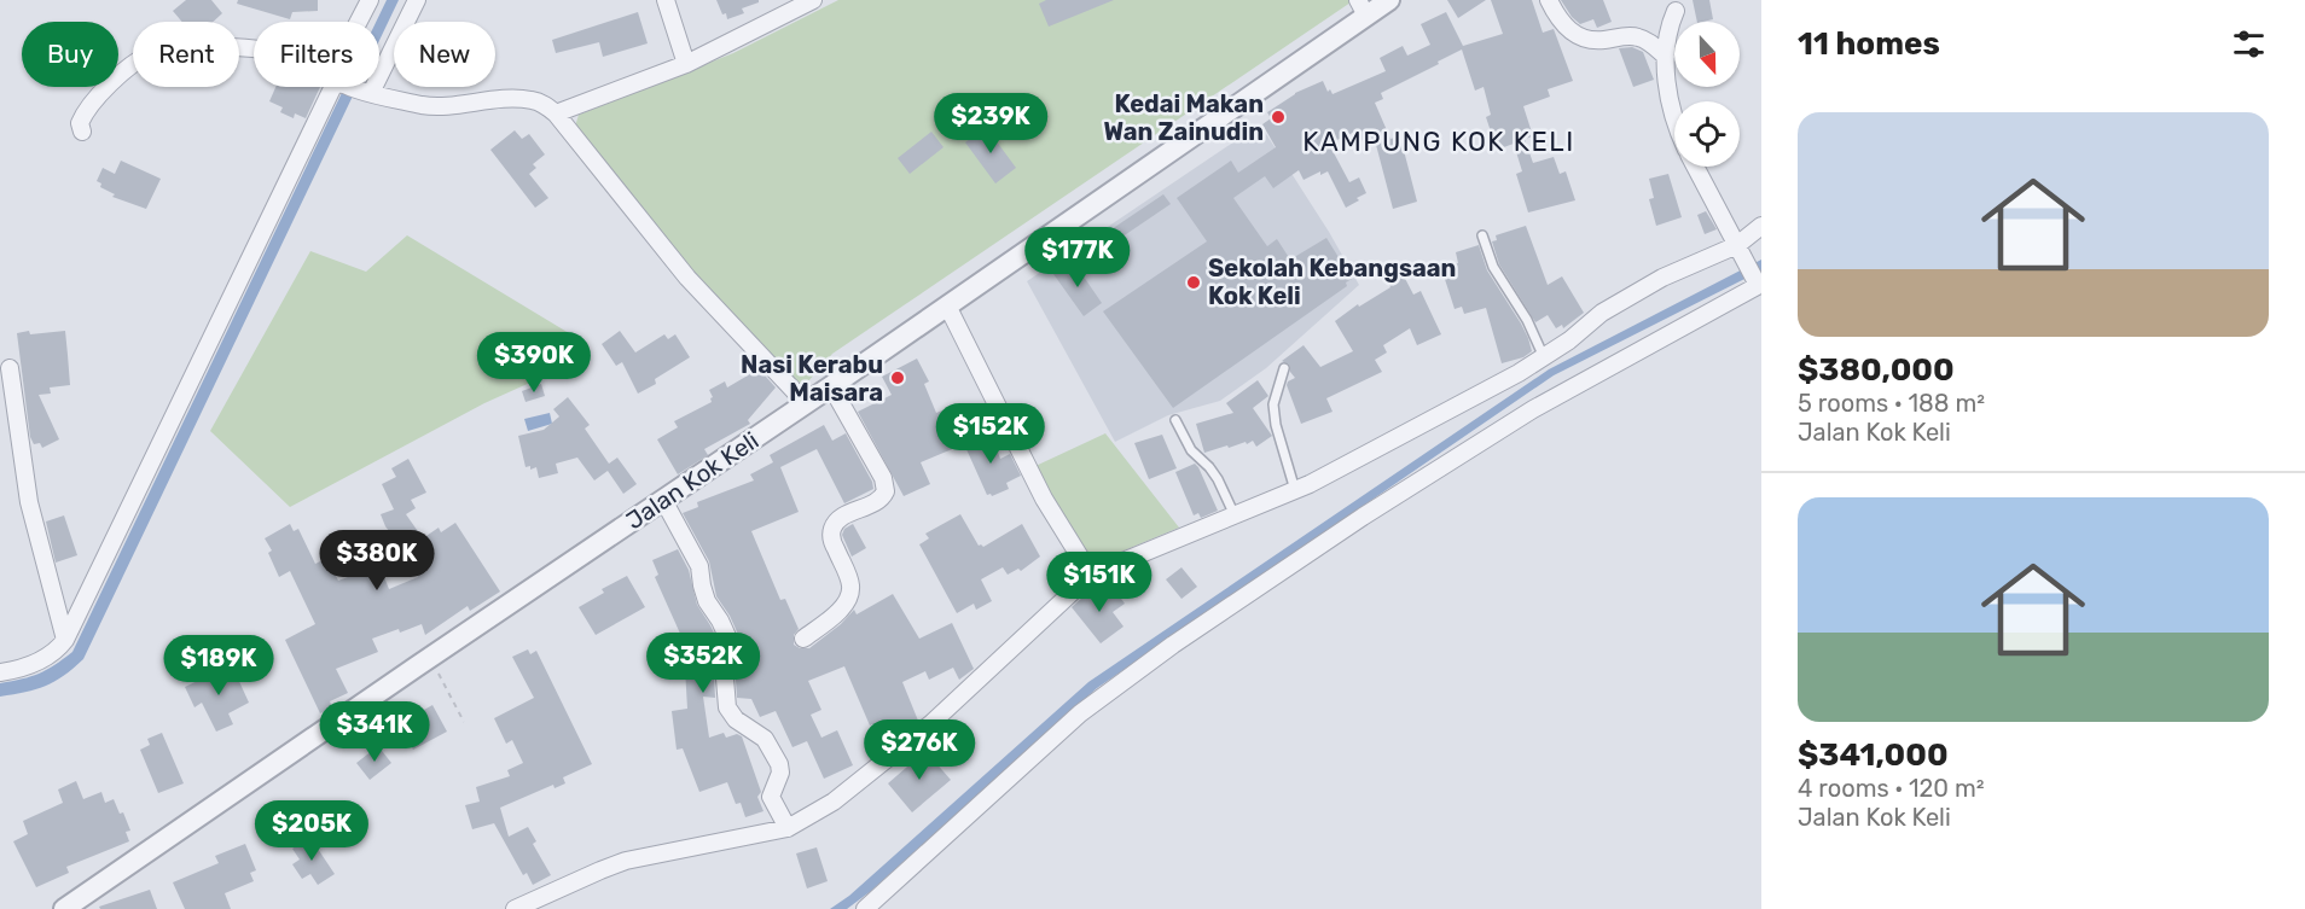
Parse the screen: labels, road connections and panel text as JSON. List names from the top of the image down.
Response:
{
  "streets": {
    "street": ["Jalan Kok Keli"]
  },
  "districts": ["KAMPUNG KOK KELI"],
  "places": ["Kedai Makan Wan Zainudin", "Sekolah Kebangsaan Kok Keli", "Nasi Kerabu Maisara"],
  "north": "bottom",
  "page": {
    "heading": "11 homes",
    "chip": [
      "Buy",
      "Rent",
      "Filters",
      "New"
    ],
    "list": [
      {
        "name": "$380,000",
        "note": "5 rooms · 188 m² · Jalan Kok Keli"
      },
      {
        "name": "$341,000",
        "note": "4 rooms · 120 m² · Jalan Kok Keli"
      }
    ],
    "price": [
      "$239K",
      "$177K",
      "$390K",
      "$152K",
      "$380K",
      "$151K",
      "$352K",
      "$189K",
      "$341K",
      "$276K",
      "$205K"
    ]
  }
}
